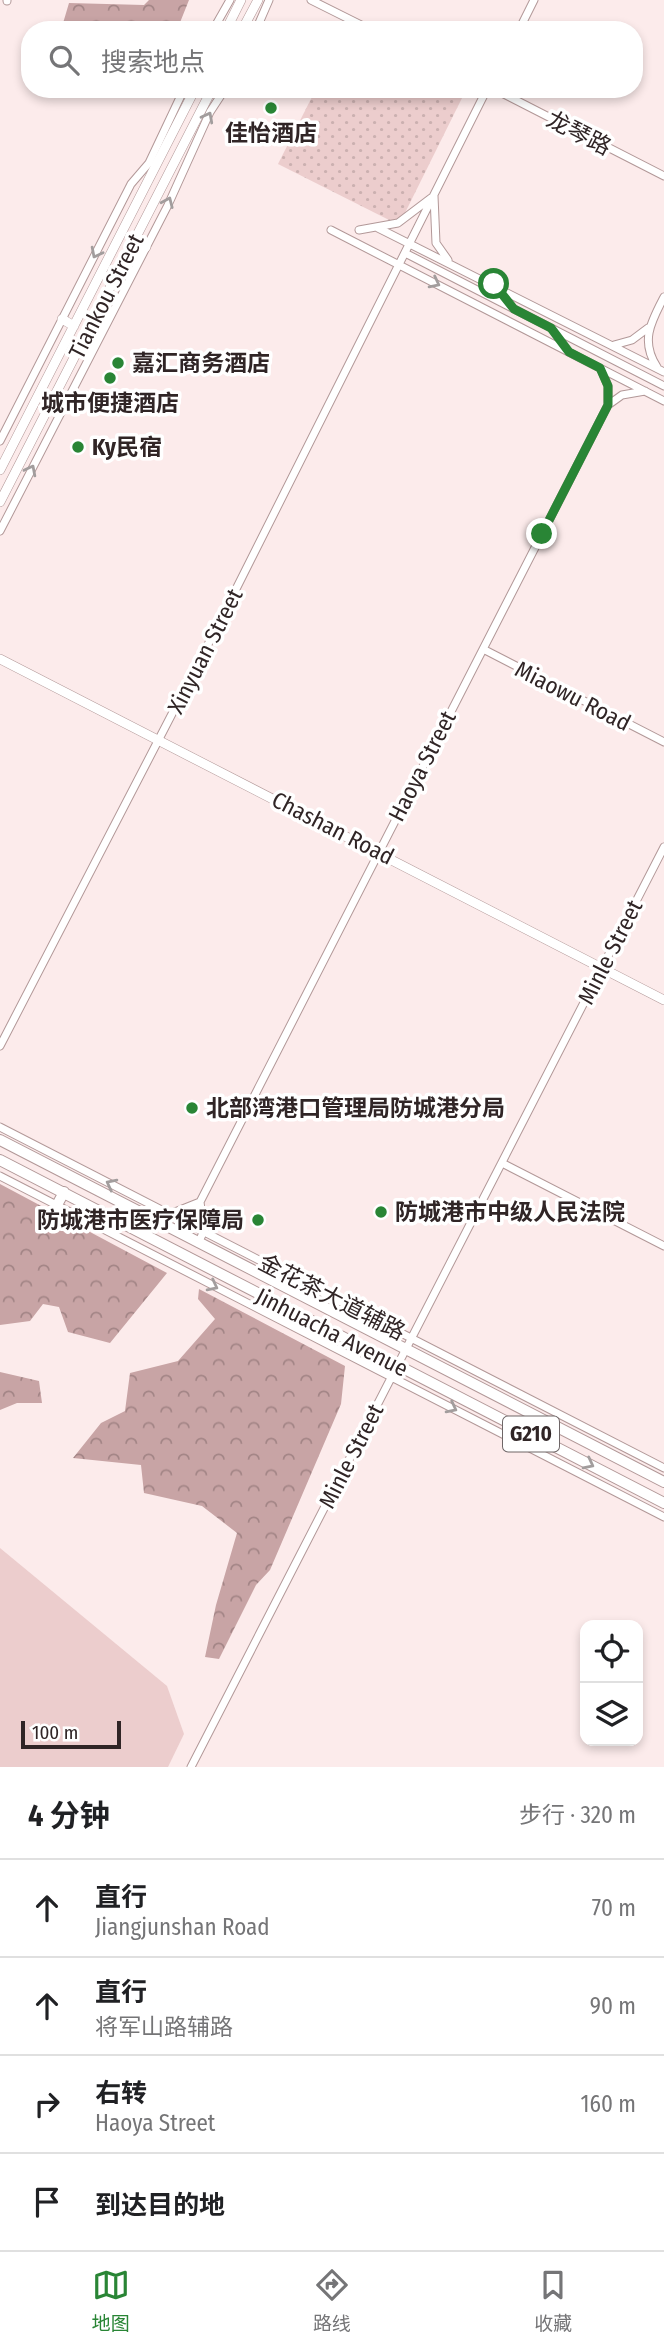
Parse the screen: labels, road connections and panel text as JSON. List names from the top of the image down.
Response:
{
  "streets": {
    "highway": ["Jinhuacha Avenue", "G210"],
    "main road": ["Tiankou Street", "Chashan Road"],
    "street": [
      "龙琴路",
      "Xinyuan Street",
      "Miaowu Road",
      "Haoya Street",
      "Minle Street",
      "金花茶大道辅路"
    ]
  },
  "crossings": [
    ["Xinyuan Street", "Chashan Road"],
    ["Miaowu Road", "Haoya Street"],
    ["Haoya Street", "Chashan Road"],
    ["Chashan Road", "Minle Street"],
    ["Minle Street", "金花茶大道辅路"],
    ["Minle Street", "Jinhuacha Avenue"],
    ["金花茶大道辅路", "Jinhuacha Avenue"]
  ],
  "places": [
    "佳怡酒店",
    "嘉汇商务酒店",
    "城市便捷酒店",
    "Ky民宿",
    "北部湾港口管理局防城港分局",
    "防城港市中级人民法院",
    "防城港市医疗保障局"
  ],
  "scale_bar": "100 m",
  "page": {
    "search": "搜索地点",
    "scale": "100 m",
    "heading": ["4 分钟", "步行 · 320 m"],
    "list": [
      ["直行", "Jiangjunshan Road", "70 m"],
      ["直行", "将军山路辅路", "90 m"],
      ["右转", "Haoya Street", "160 m"],
      "到达目的地"
    ],
    "nav": ["地图", "路线", "收藏"]
  }
}
